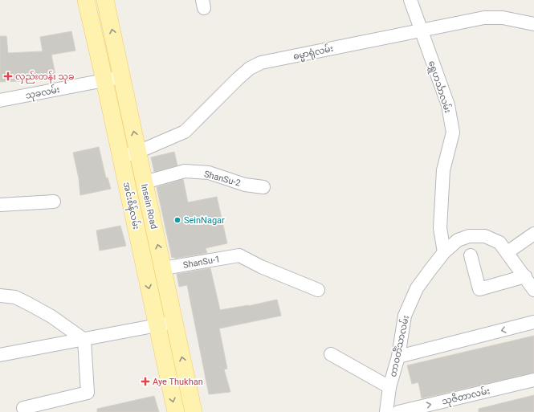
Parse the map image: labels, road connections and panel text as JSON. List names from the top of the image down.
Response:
{
  "streets": {
    "main road": ["အင်းစိန်လမ်း", "Insein Road"],
    "street": [
      "ဓမ္မာရုံလမ်း",
      "ရွှေဟင်္သာလမ်း",
      "သုခလမ်း",
      "ShanSu-2",
      "ShanSu-1",
      "တာဝတိံသာလမ်း",
      "သုဇိတာလမ်း"
    ]
  },
  "crossings": [
    ["ဓမ္မာရုံလမ်း", "ရွှေဟင်္သာလမ်း"],
    ["ဓမ္မာရုံလမ်း", "အင်းစိန်လမ်း"],
    ["ဓမ္မာရုံလမ်း", "Insein Road"],
    ["ရွှေဟင်္သာလမ်း", "တာဝတိံသာလမ်း"],
    ["သုခလမ်း", "အင်းစိန်လမ်း"],
    ["သုခလမ်း", "Insein Road"],
    ["ShanSu-2", "Insein Road"],
    ["Insein Road", "ShanSu-1"]
  ],
  "one_way": ["အင်းစိန်လမ်း", "Insein Road"],
  "places": {
    "health": ["လှည်းတန်း သုခ", "Aye Thukhan"],
    "other": ["SeinNagar"]
  }
}
